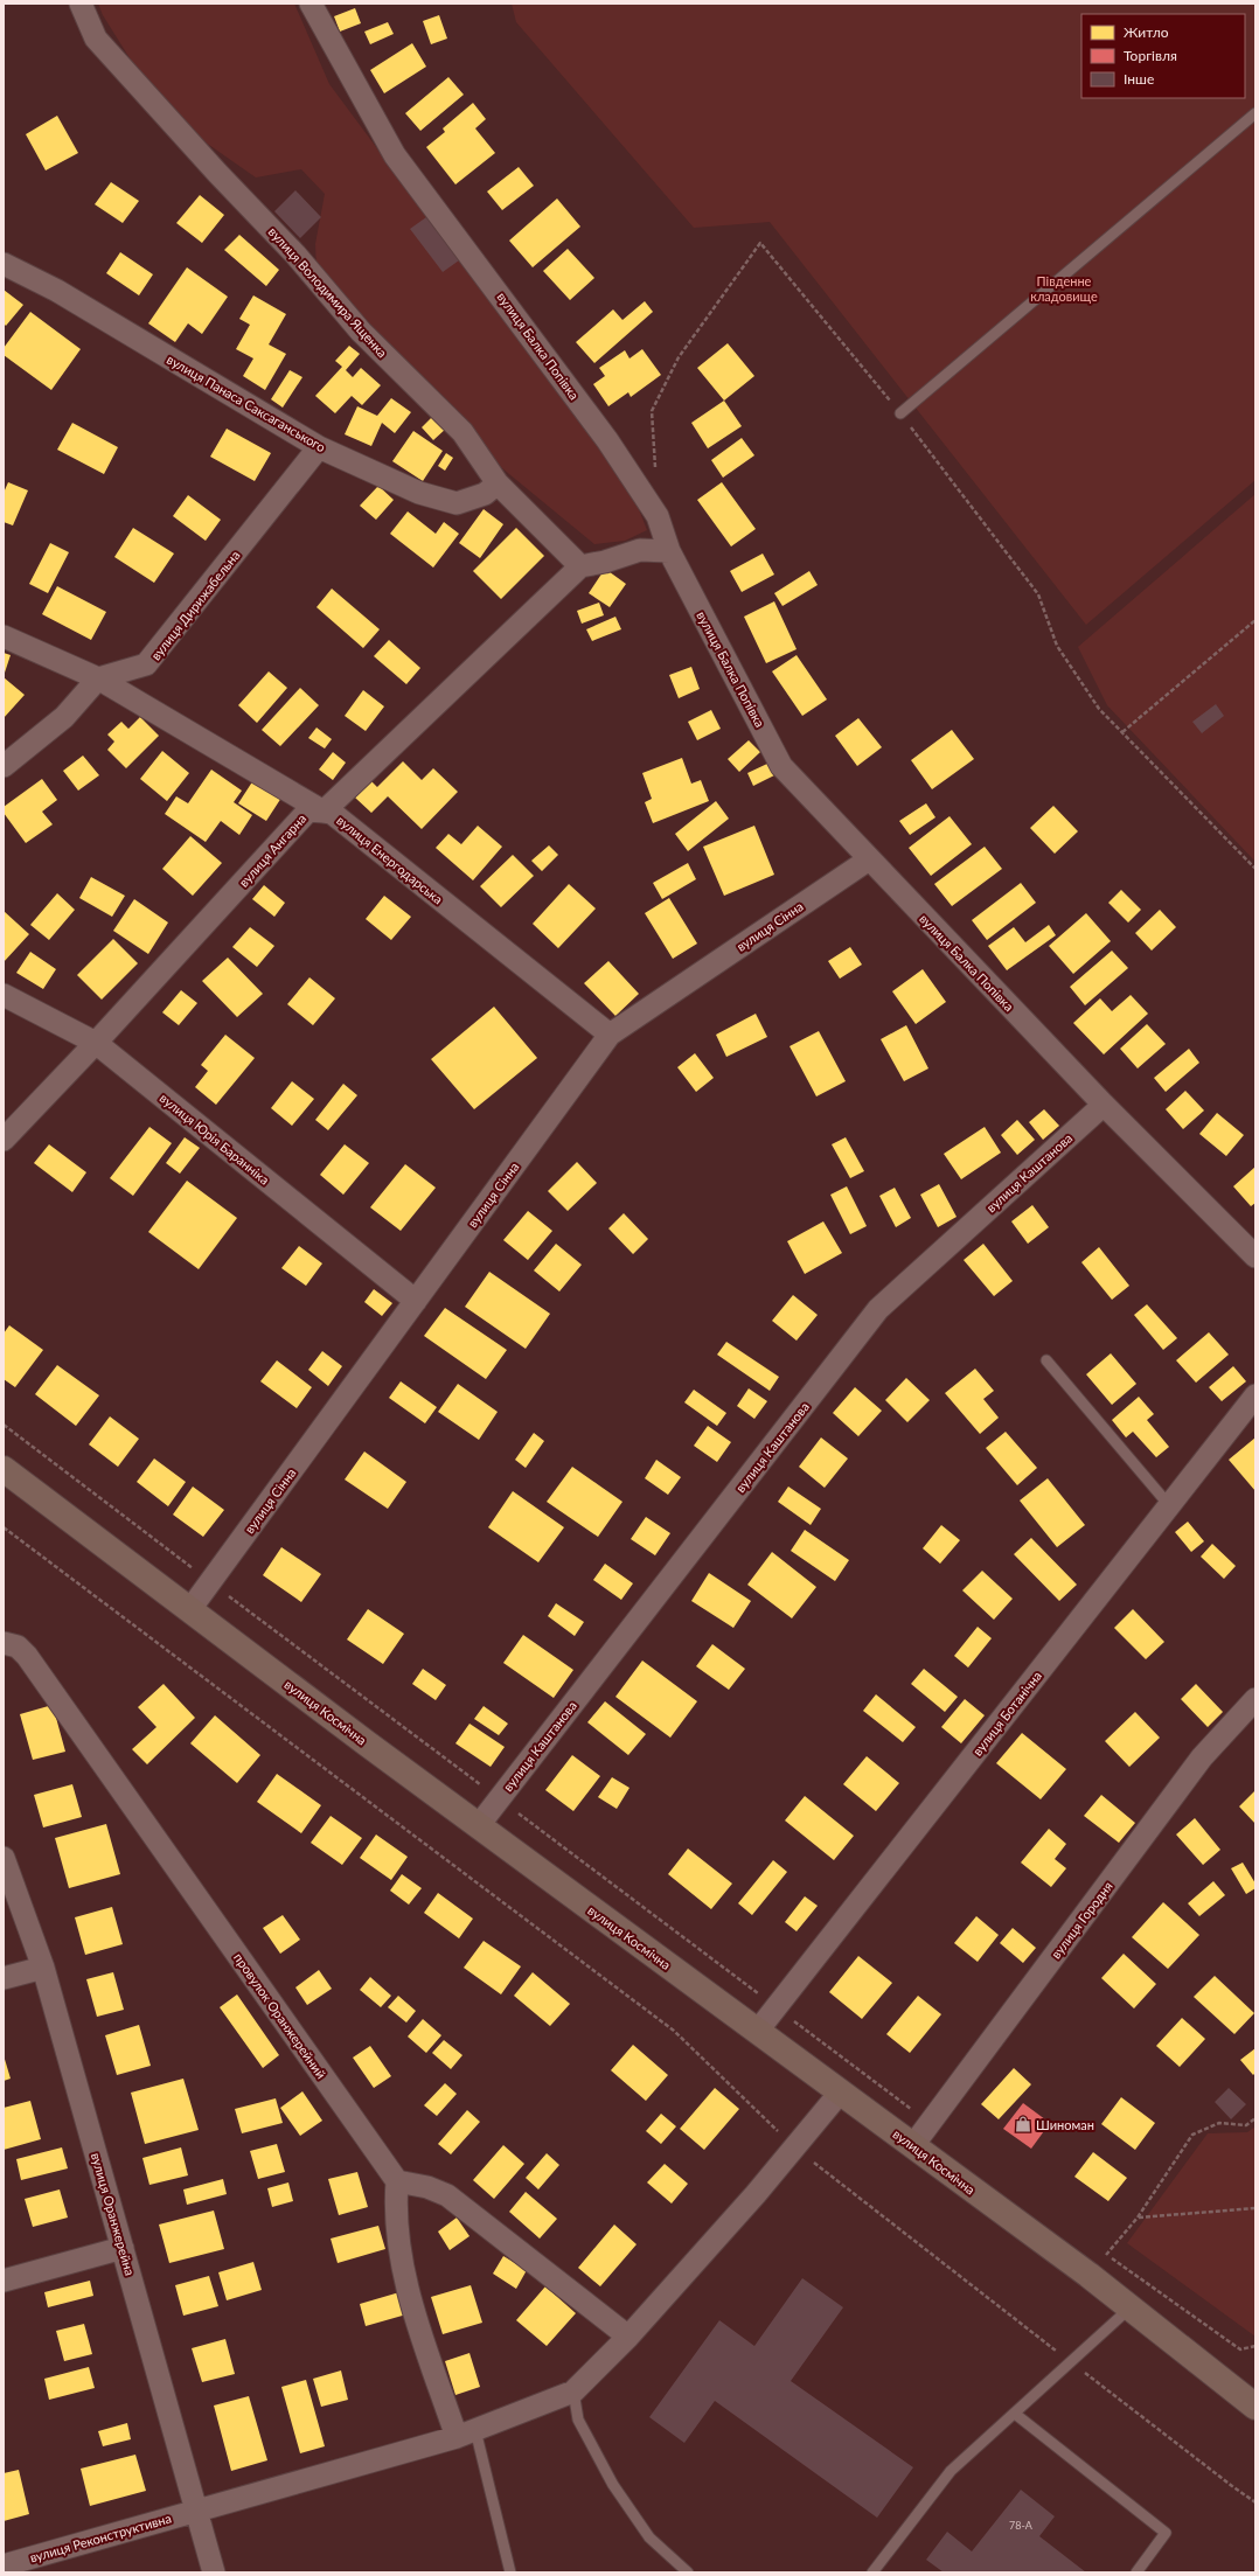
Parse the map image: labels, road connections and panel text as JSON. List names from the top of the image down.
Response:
{
  "streets": {
    "main road": ["вулиця Космічна"],
    "street": [
      "вулиця Володимира Ященка",
      "вулиця Балка Попівка",
      "вулиця Панаса Саксаганського",
      "вулиця Дирижабельна",
      "вулиця Ангарна",
      "вулиця Енергодарська",
      "вулиця Сінна",
      "вулиця Юрія Баранніка",
      "вулиця Каштанова",
      "вулиця Ботанічна",
      "вулиця Городня",
      "провулок Оранжерейний",
      "вулиця Оранжерейна",
      "вулиця Реконструктивна"
    ]
  },
  "crossings": [
    ["вулиця Володимира Ященка", "вулиця Панаса Саксаганського"],
    ["вулиця Володимира Ященка", "вулиця Ангарна"],
    ["вулиця Балка Попівка", "вулиця Сінна"],
    ["вулиця Балка Попівка", "вулиця Каштанова"],
    ["вулиця Панаса Саксаганського", "вулиця Дирижабельна"],
    ["вулиця Дирижабельна", "вулиця Енергодарська"],
    ["вулиця Ангарна", "вулиця Енергодарська"],
    ["вулиця Ангарна", "вулиця Юрія Баранніка"],
    ["вулиця Енергодарська", "вулиця Сінна"],
    ["вулиця Сінна", "вулиця Юрія Баранніка"],
    ["вулиця Сінна", "вулиця Космічна"],
    ["вулиця Каштанова", "вулиця Космічна"],
    ["вулиця Космічна", "вулиця Ботанічна"],
    ["вулиця Космічна", "вулиця Городня"],
    ["вулиця Оранжерейна", "вулиця Реконструктивна"]
  ],
  "parks": ["Південне кладовище"],
  "places": {
    "shop": ["Шиноман"]
  },
  "house_numbers": ["78-А"],
  "legend": ["Житло", "Торгівля", "Інше"]
}
